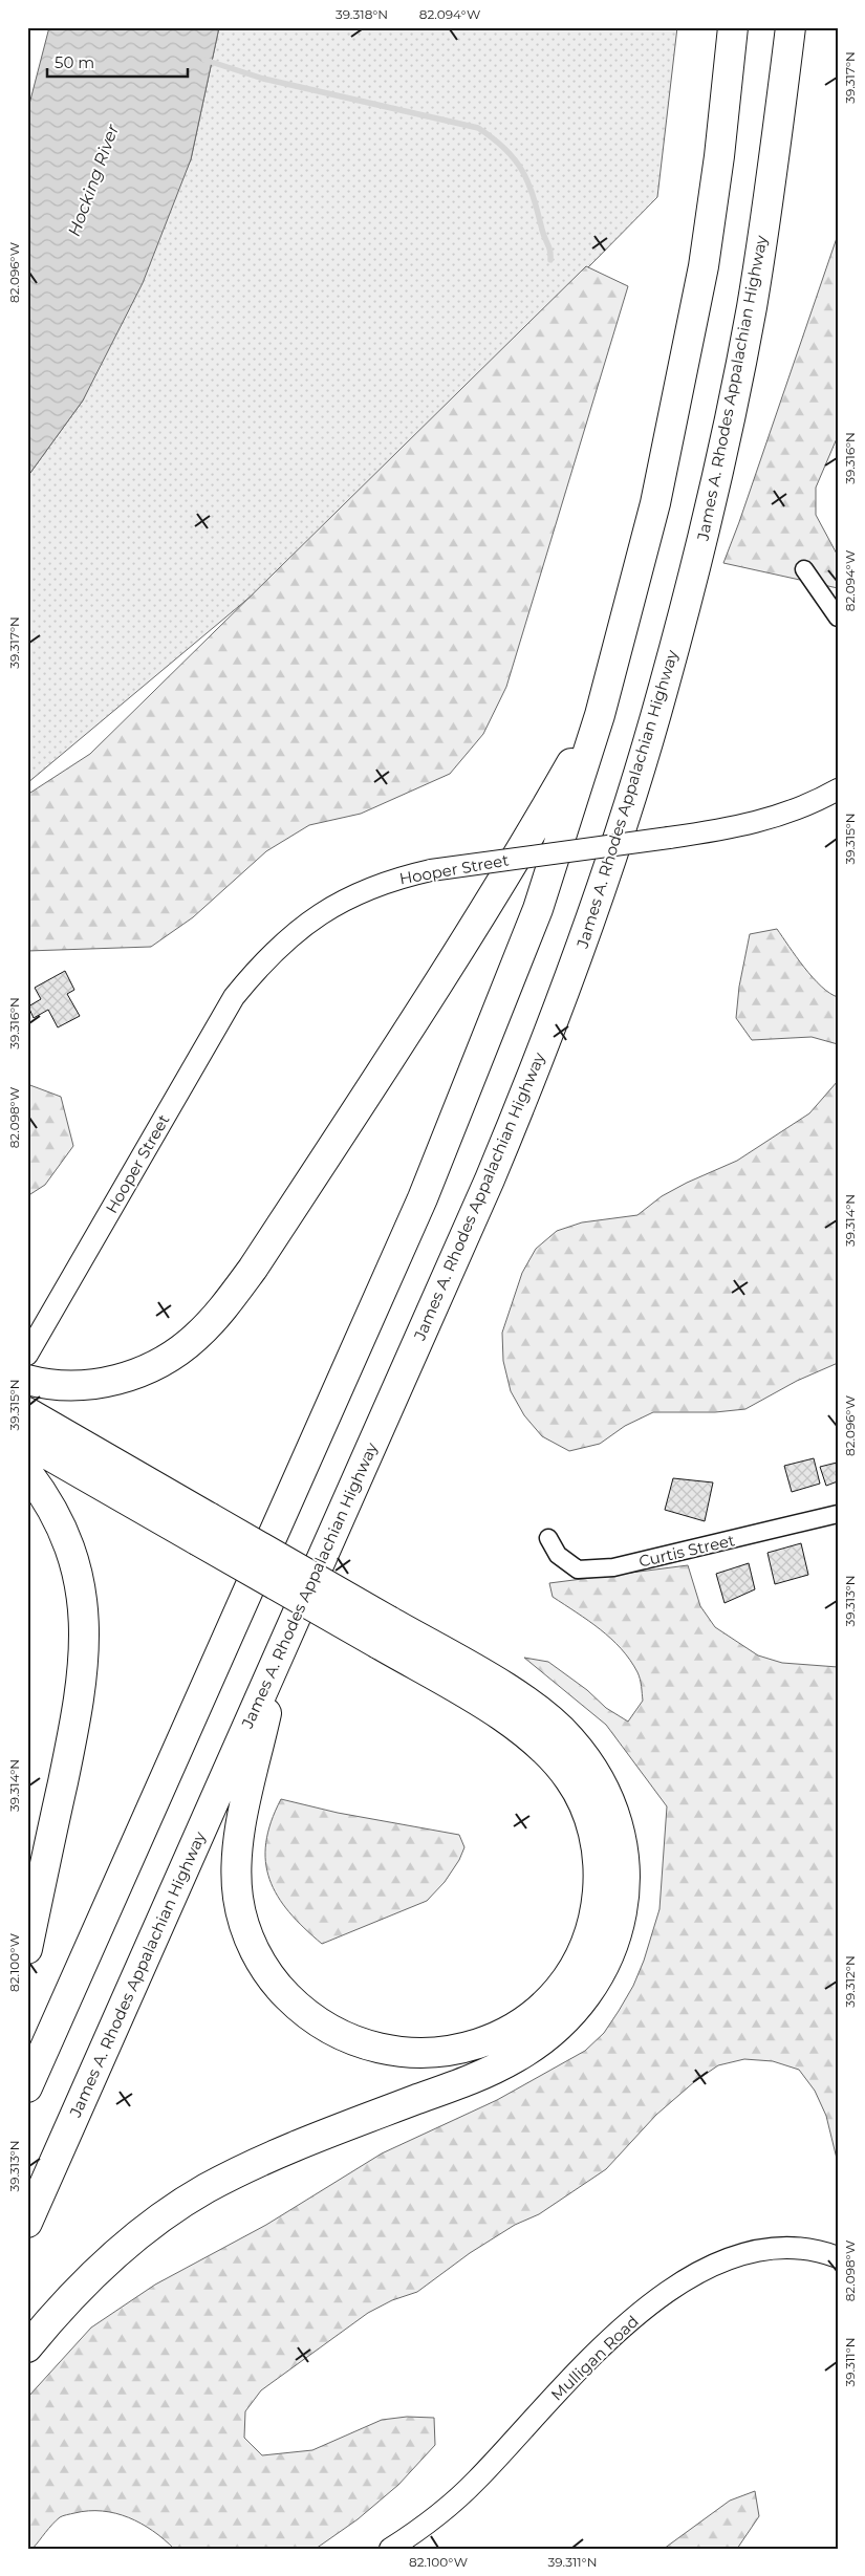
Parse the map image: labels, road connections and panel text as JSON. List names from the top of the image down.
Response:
{
  "streets": {
    "highway": ["James A. Rhodes Appalachian Highway"],
    "street": ["Hooper Street", "Curtis Street", "Mulligan Road"]
  },
  "water": ["Hocking River"],
  "scale_bar": "50 m",
  "coordinates": [
    "39.318°N",
    "82.094°W",
    "39.317°N",
    "82.096°W",
    "39.316°N",
    "39.315°N",
    "82.098°W",
    "39.314°N",
    "39.313°N",
    "82.100°W",
    "39.312°N",
    "39.311°N"
  ]
}
